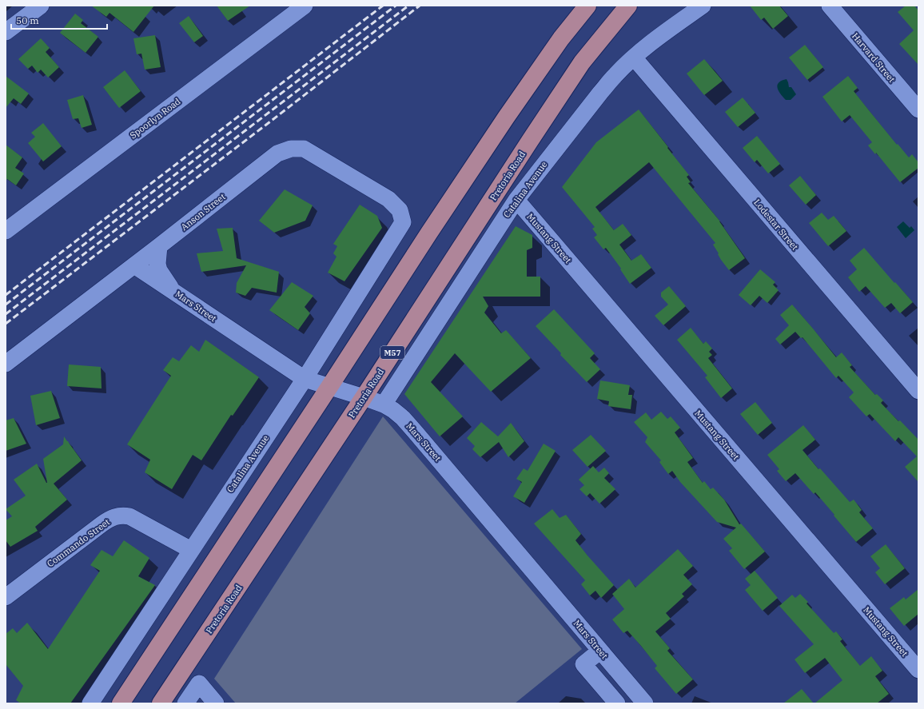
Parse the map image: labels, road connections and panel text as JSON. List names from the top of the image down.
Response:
{
  "streets": {
    "main road": ["Pretoria Road", "M57"],
    "street": [
      "Harvard Street",
      "Spoorlyn Road",
      "Catalina Avenue",
      "Anson Street",
      "Lodestar Street",
      "Mustang Street",
      "Mars Street",
      "Commando Street"
    ]
  },
  "crossings": [
    ["Pretoria Road", "Mars Street"],
    ["Catalina Avenue", "Anson Street"],
    ["Catalina Avenue", "Lodestar Street"],
    ["Catalina Avenue", "Mustang Street"],
    ["Catalina Avenue", "Mars Street"],
    ["Catalina Avenue", "Commando Street"],
    ["Anson Street", "Mars Street"]
  ],
  "scale_bar": "50 m"
}
